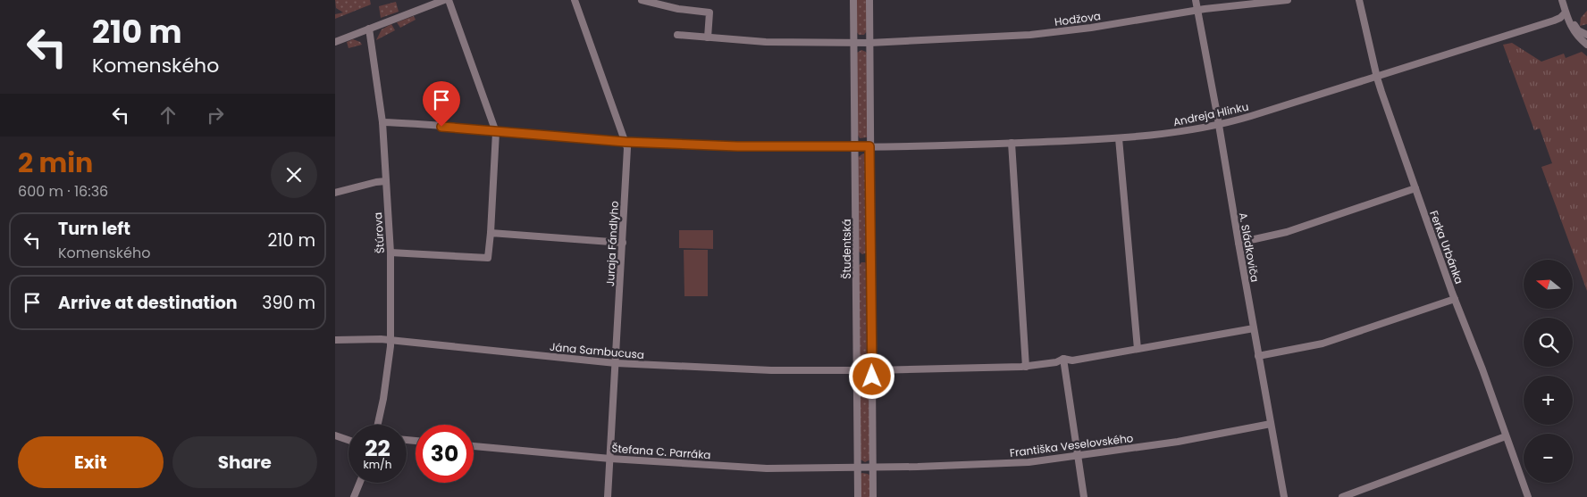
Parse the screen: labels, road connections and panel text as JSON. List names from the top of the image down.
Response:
{
  "streets": {
    "street": [
      "Hodžova",
      "Andreja Hlinku",
      "Štúrova",
      "Juraja Fándlyho",
      "A. Sládkoviča",
      "Ferka Urbánka",
      "Študentská",
      "Jána Sambucusa",
      "Františka Veselovského",
      "Štefana C. Parráka"
    ]
  },
  "crossings": [
    ["Hodžova", "A. Sládkoviča"],
    ["Hodžova", "Študentská"],
    ["Andreja Hlinku", "Štúrova"],
    ["Andreja Hlinku", "Juraja Fándlyho"],
    ["Andreja Hlinku", "A. Sládkoviča"],
    ["Andreja Hlinku", "Ferka Urbánka"],
    ["Andreja Hlinku", "Študentská"],
    ["Štúrova", "Jána Sambucusa"],
    ["Juraja Fándlyho", "Jána Sambucusa"],
    ["Juraja Fándlyho", "Štefana C. Parráka"],
    ["A. Sládkoviča", "Jána Sambucusa"],
    ["A. Sládkoviča", "Františka Veselovského"],
    ["Študentská", "Jána Sambucusa"],
    ["Študentská", "Františka Veselovského"],
    ["Študentská", "Štefana C. Parráka"],
    ["Františka Veselovského", "Štefana C. Parráka"]
  ],
  "north": "left",
  "page": {
    "turn": ["210 m", "Komenského"],
    "heading": ["2 min", "600 m · 16:36"],
    "list": [
      {
        "name": "Turn left",
        "note": "Komenského",
        "value": "210 m"
      },
      {
        "name": "Arrive at destination",
        "value": "390 m"
      }
    ],
    "map_buttons": ["+", "−"],
    "speed": "22 km/h",
    "limit": "30",
    "buttons": ["Exit", "Share"]
  }
}
